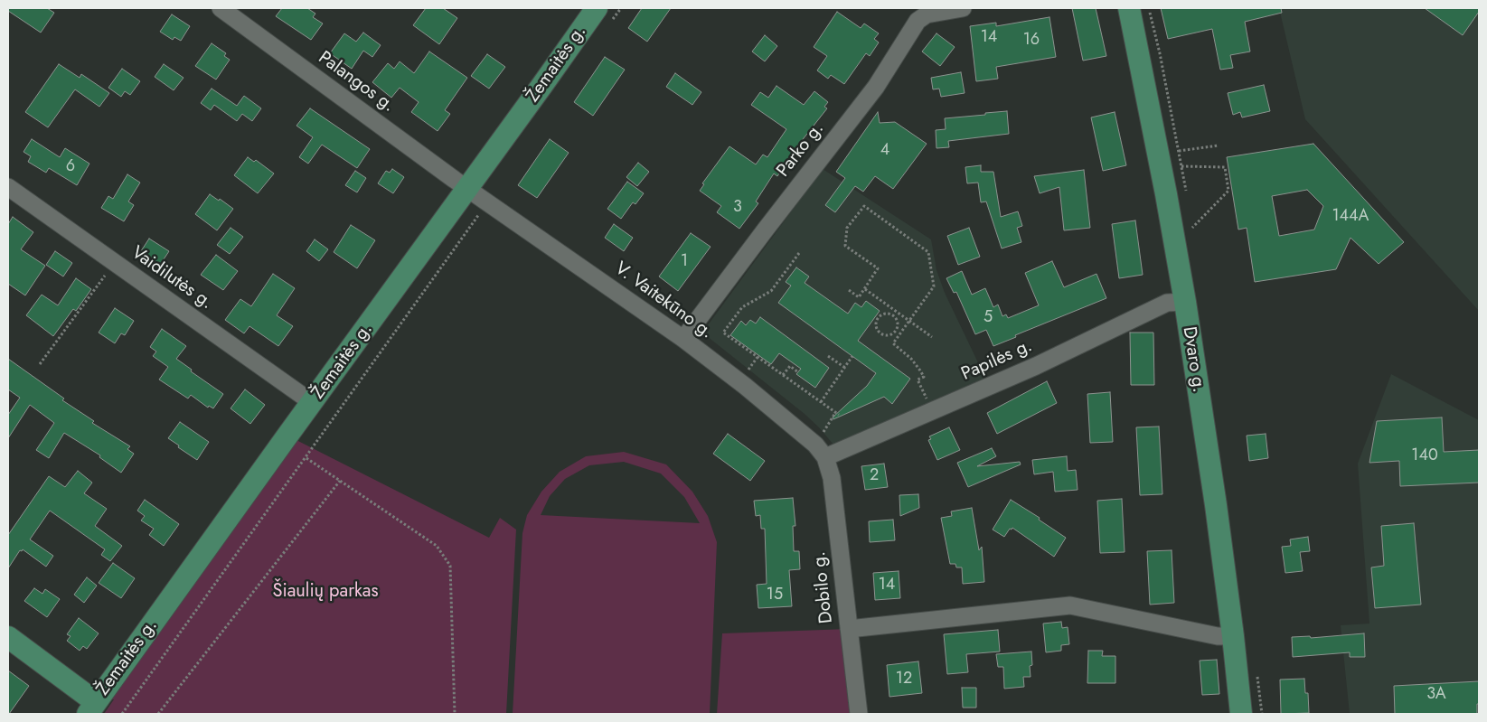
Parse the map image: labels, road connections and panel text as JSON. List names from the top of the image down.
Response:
{
  "streets": {
    "main road": ["Žemaitės g.", "Dvaro g."],
    "street": [
      "Palangos g.",
      "Parko g.",
      "Vaidilutės g.",
      "V. Vaitekūno g.",
      "Papilės g.",
      "Dobilo g."
    ]
  },
  "crossings": [
    ["Žemaitės g.", "Palangos g."],
    ["Žemaitės g.", "Vaidilutės g."],
    ["Žemaitės g.", "V. Vaitekūno g."],
    ["Palangos g.", "V. Vaitekūno g."],
    ["Parko g.", "V. Vaitekūno g."],
    ["V. Vaitekūno g.", "Papilės g."],
    ["V. Vaitekūno g.", "Dobilo g."],
    ["Dvaro g.", "Papilės g."],
    ["Papilės g.", "Dobilo g."]
  ],
  "parks": ["Šiaulių parkas"],
  "house_numbers": [
    "14",
    "16",
    "4",
    "6",
    "3",
    "144A",
    "1",
    "5",
    "140",
    "2",
    "14",
    "15",
    "12",
    "3A"
  ]
}
